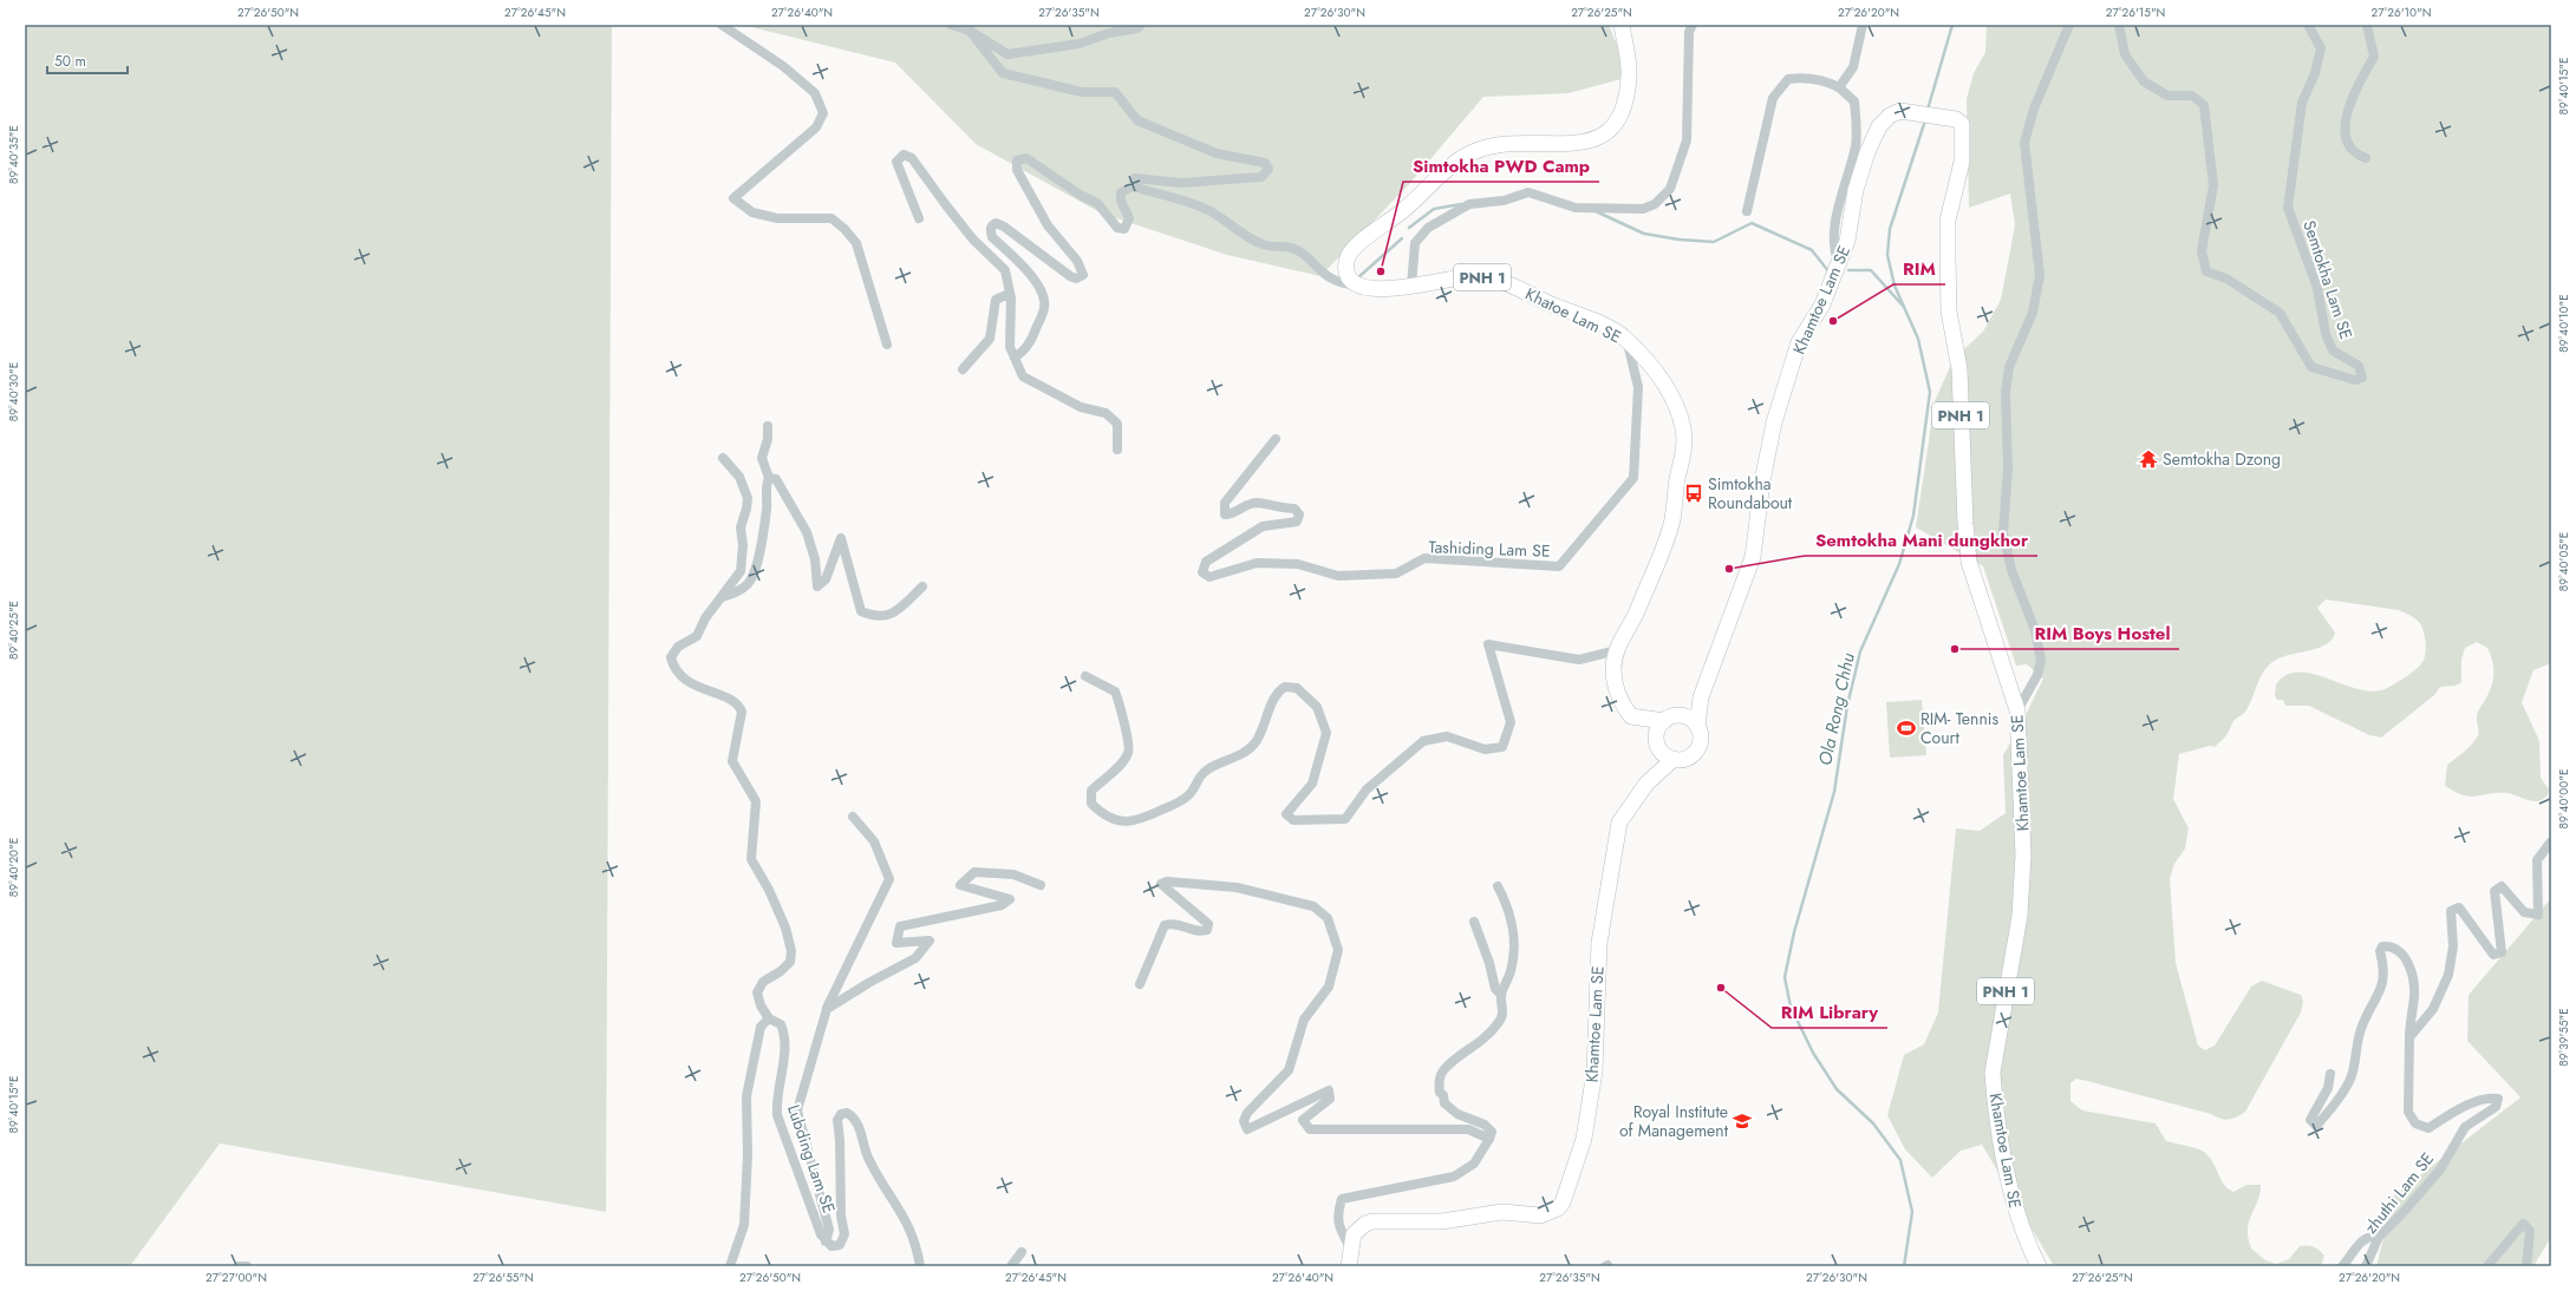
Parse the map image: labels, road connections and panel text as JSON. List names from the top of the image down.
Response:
{
  "streets": {
    "main road": ["PNH 1", "Khamtoe Lam SE", "Khatoe Lam SE"],
    "street": [
      "Semtokha Lam SE",
      "Tashiding Lam SE",
      "Lubding Lam SE",
      "zhuthi Lam SE"
    ]
  },
  "crossings": [
    ["Khamtoe Lam SE", "Khatoe Lam SE"],
    ["Khatoe Lam SE", "Tashiding Lam SE"]
  ],
  "water": ["Ola Rong Chhu"],
  "places": {
    "other": [
      "Simtokha PWD Camp",
      "RIM",
      "Semtokha Mani dungkhor",
      "RIM Boys Hostel",
      "RIM Library"
    ],
    "temple": ["Semtokha Dzong"],
    "bus stop": ["Simtokha Roundabout"],
    "sports": ["RIM- Tennis Court"],
    "school or university": ["Royal Institute of Management"]
  },
  "scale_bar": "50 m",
  "coordinates": [
    "27°26'50\"N",
    "27°26'45\"N",
    "27°26'40\"N",
    "27°26'35\"N",
    "27°26'30\"N",
    "27°26'25\"N",
    "27°26'20\"N",
    "27°26'15\"N",
    "27°26'10\"N",
    "89°40'15\"E",
    "89°40'35\"E",
    "89°40'10\"E",
    "89°40'30\"E",
    "89°40'05\"E",
    "89°40'25\"E",
    "89°40'00\"E",
    "89°40'20\"E",
    "89°39'55\"E",
    "27°27'00\"N",
    "27°26'55\"N"
  ]
}
